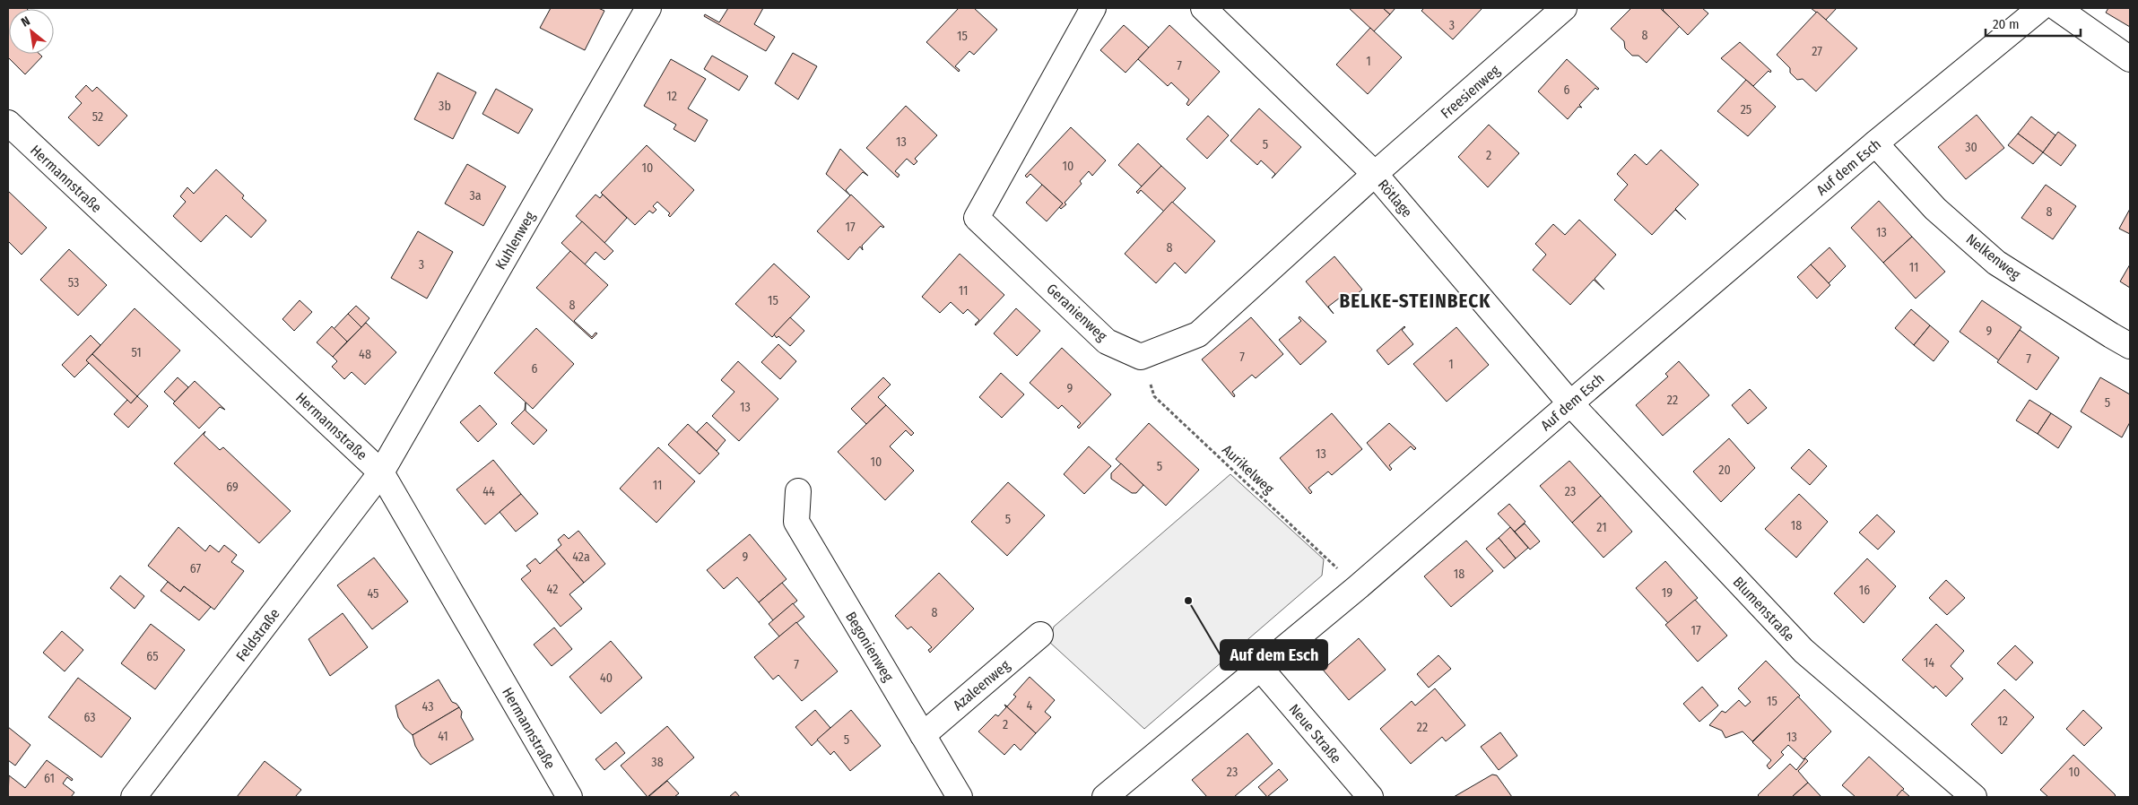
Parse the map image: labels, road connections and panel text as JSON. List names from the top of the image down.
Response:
{
  "streets": {
    "street": [
      "Freesienweg",
      "Auf dem Esch",
      "Hermannstraße",
      "Rötlage",
      "Kuhlenweg",
      "Nelkenweg",
      "Geranienweg",
      "Blumenstraße",
      "Feldstraße",
      "Begonienweg",
      "Azaleenweg",
      "Neue Straße"
    ],
    "path": ["Aurikelweg"]
  },
  "crossings": [
    ["Freesienweg", "Rötlage"],
    ["Auf dem Esch", "Rötlage"],
    ["Auf dem Esch", "Nelkenweg"],
    ["Auf dem Esch", "Aurikelweg"],
    ["Auf dem Esch", "Blumenstraße"],
    ["Auf dem Esch", "Neue Straße"],
    ["Hermannstraße", "Kuhlenweg"],
    ["Hermannstraße", "Feldstraße"],
    ["Rötlage", "Blumenstraße"],
    ["Kuhlenweg", "Feldstraße"],
    ["Geranienweg", "Aurikelweg"],
    ["Begonienweg", "Azaleenweg"]
  ],
  "districts": ["BELKE-STEINBECK"],
  "places": ["Auf dem Esch"],
  "house_numbers": [
    "3",
    "8",
    "15",
    "27",
    "1",
    "7",
    "6",
    "12",
    "3b",
    "25",
    "52",
    "13",
    "5",
    "30",
    "2",
    "10",
    "10",
    "3a",
    "8",
    "17",
    "13",
    "8",
    "3",
    "11",
    "53",
    "11",
    "15",
    "8",
    "9",
    "51",
    "48",
    "7",
    "7",
    "1",
    "6",
    "9",
    "22",
    "5",
    "13",
    "13",
    "10",
    "5",
    "20",
    "11",
    "69",
    "44",
    "23",
    "5",
    "18",
    "21",
    "42a",
    "9",
    "67",
    "18",
    "42",
    "16",
    "19",
    "45",
    "8",
    "17",
    "65",
    "14",
    "7",
    "40",
    "15",
    "4",
    "43",
    "63",
    "12",
    "2",
    "22",
    "41",
    "13",
    "5",
    "38",
    "23",
    "10",
    "61"
  ],
  "scale_bar": "20 m",
  "north": "top left"
}
